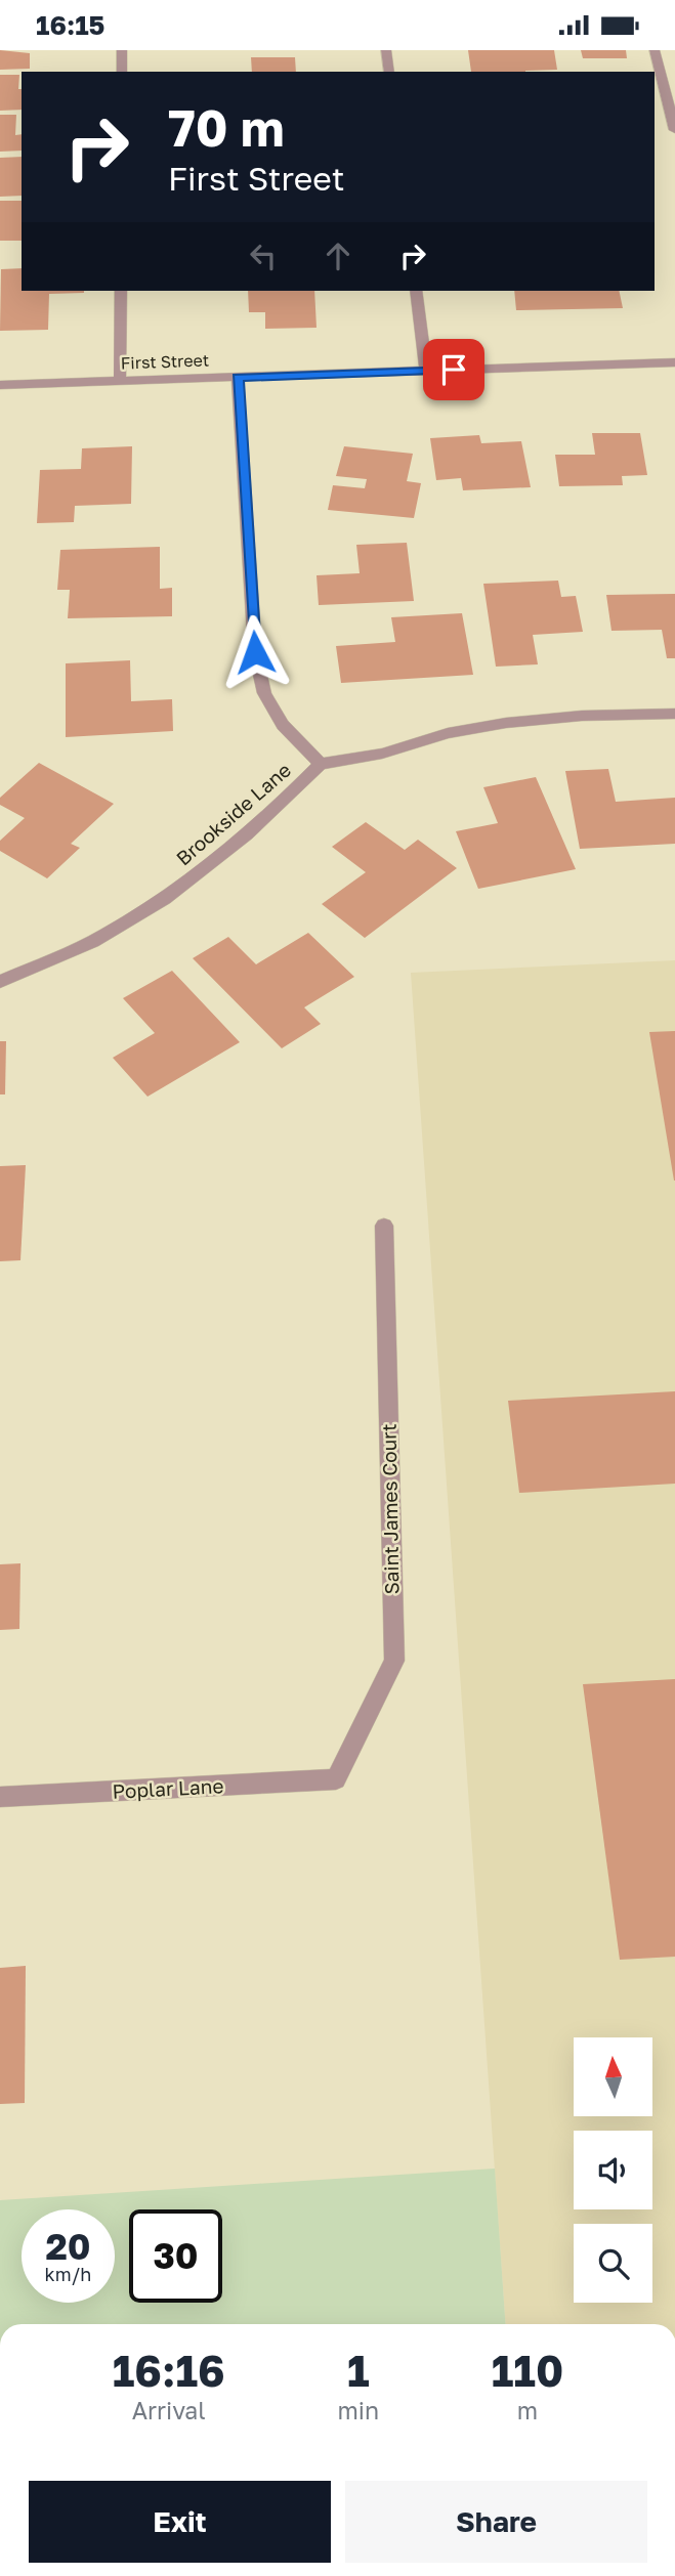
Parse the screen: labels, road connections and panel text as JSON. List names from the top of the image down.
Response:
{
  "streets": {
    "street": [
      "First Street",
      "Brookside Lane",
      "Saint James Court",
      "Poplar Lane"
    ]
  },
  "crossings": [
    ["First Street", "Brookside Lane"],
    ["Saint James Court", "Poplar Lane"]
  ],
  "north": "top",
  "page": {
    "status": "16:15",
    "turn": ["70 m", "First Street"],
    "speed": "20 km/h",
    "limit": "30",
    "eta": [
      "16:16",
      "Arrival",
      "1",
      "min",
      "110",
      "m"
    ],
    "buttons": ["Exit", "Share"]
  }
}
